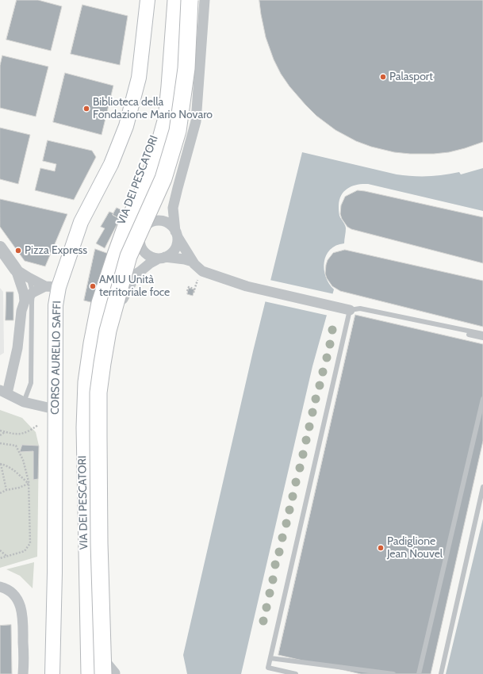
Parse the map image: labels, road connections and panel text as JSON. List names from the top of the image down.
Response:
{
  "streets": {
    "main road": ["CORSO AURELIO SAFFI"],
    "street": ["VIA DEI PESCATORI"]
  },
  "places": [
    "Palasport",
    "Biblioteca della Fondazione Mario Novaro",
    "Pizza Express",
    "AMIU Unità territoriale foce",
    "Padiglione Jean Nouvel"
  ]
}
